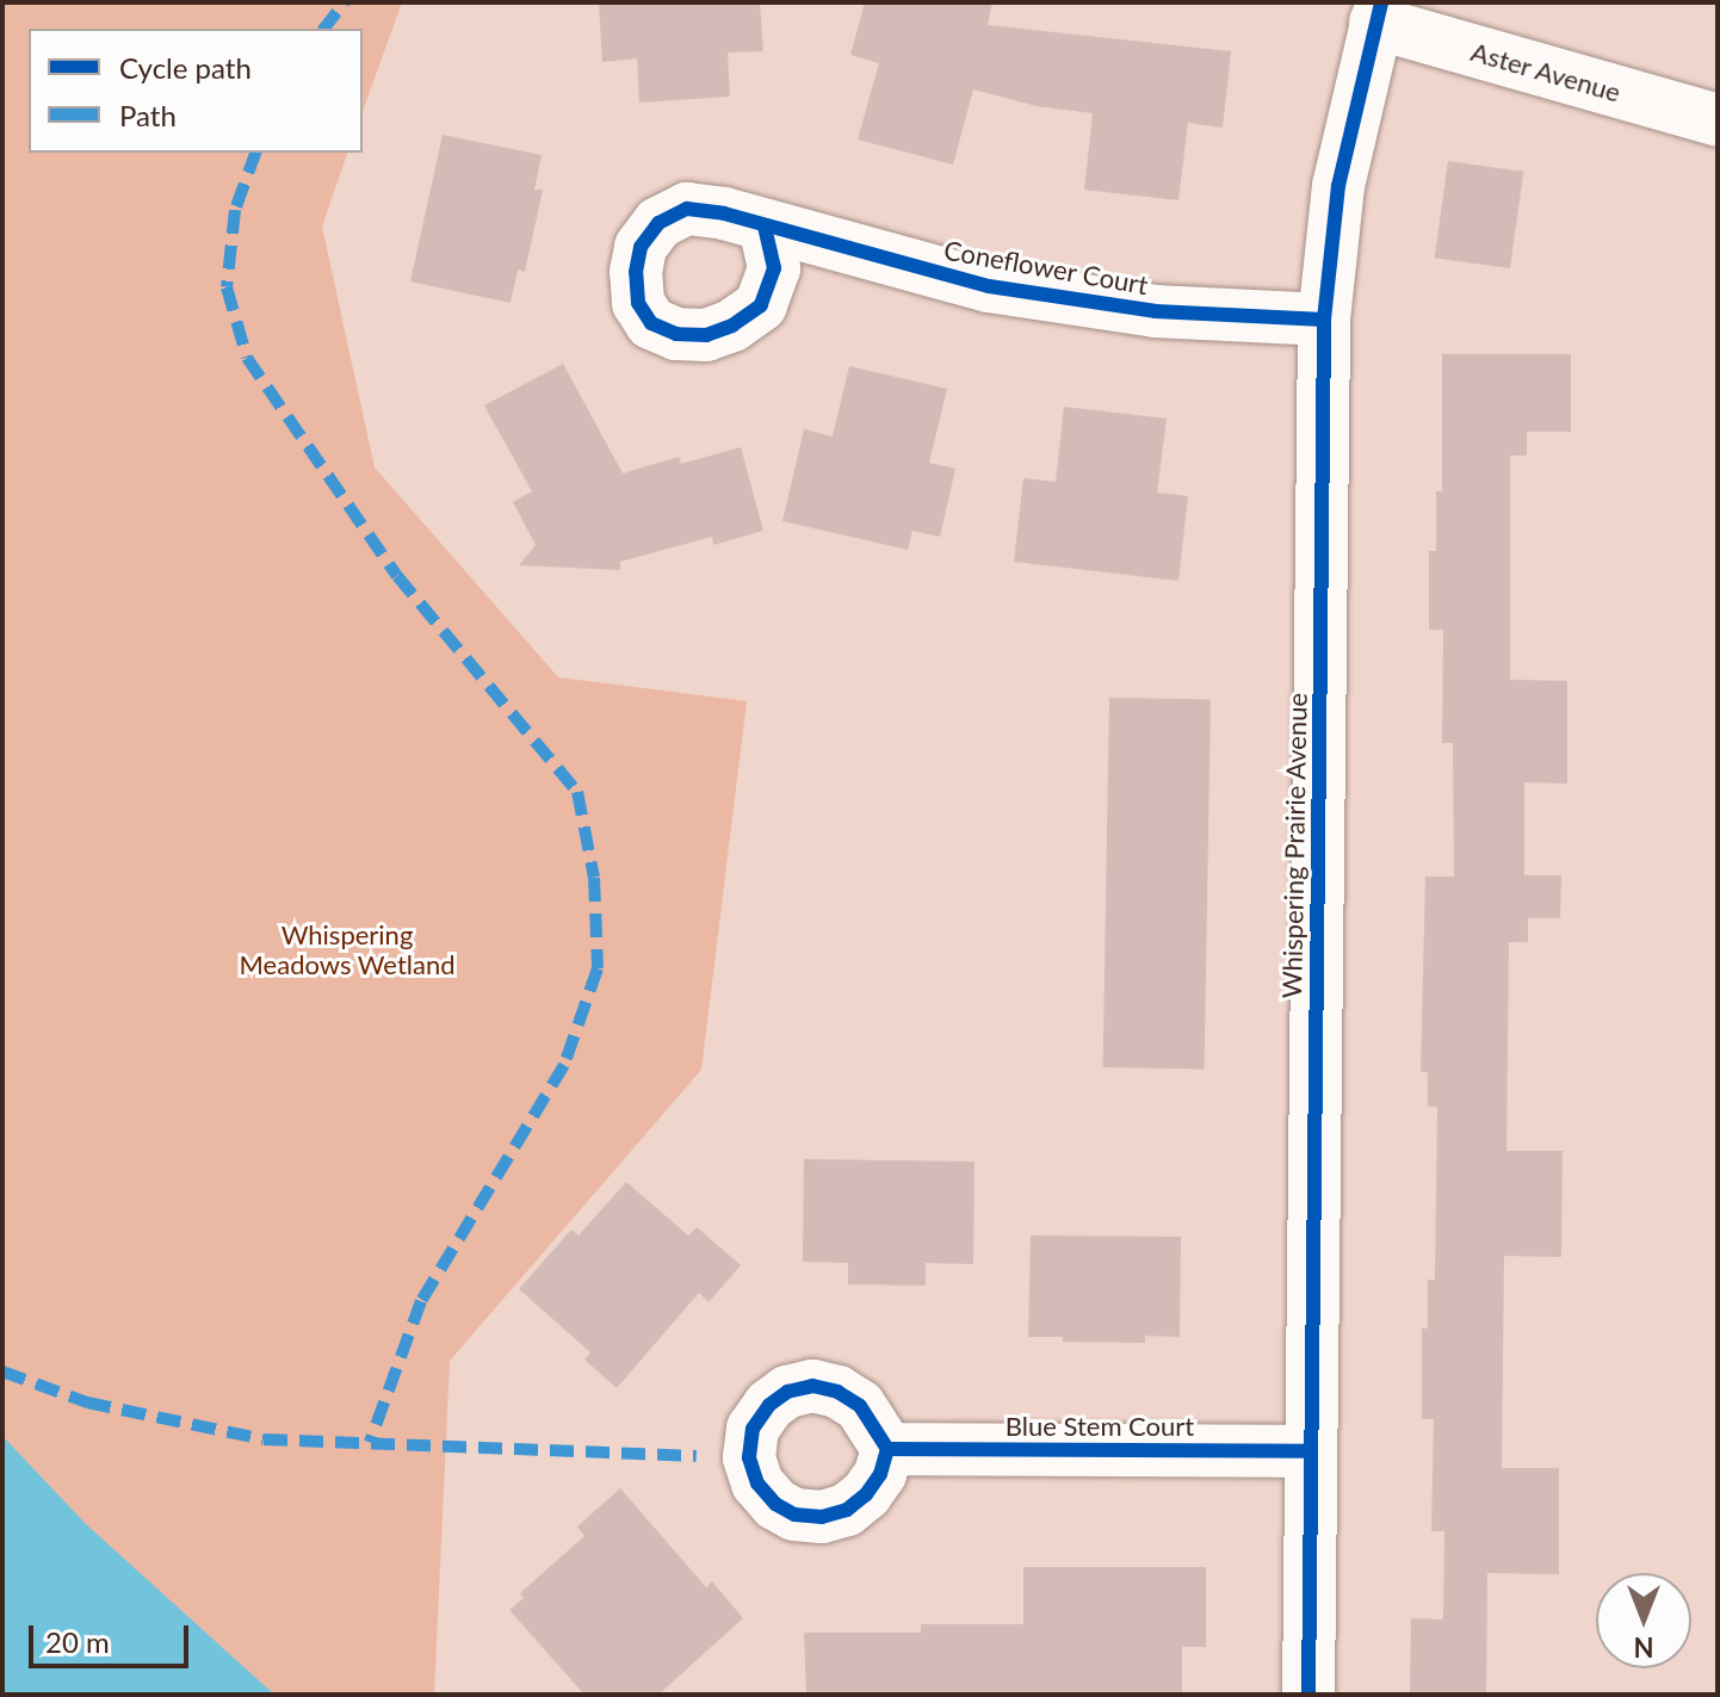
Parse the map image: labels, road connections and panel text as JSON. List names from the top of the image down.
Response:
{
  "streets": {
    "street": [
      "Aster Avenue",
      "Coneflower Court",
      "Whispering Prairie Avenue",
      "Blue Stem Court"
    ]
  },
  "crossings": [
    ["Aster Avenue", "Whispering Prairie Avenue"],
    ["Coneflower Court", "Whispering Prairie Avenue"],
    ["Whispering Prairie Avenue", "Blue Stem Court"]
  ],
  "parks": ["Whispering Meadows Wetland"],
  "legend": ["Cycle path", "Path"],
  "scale_bar": "20 m",
  "north": "bottom"
}
